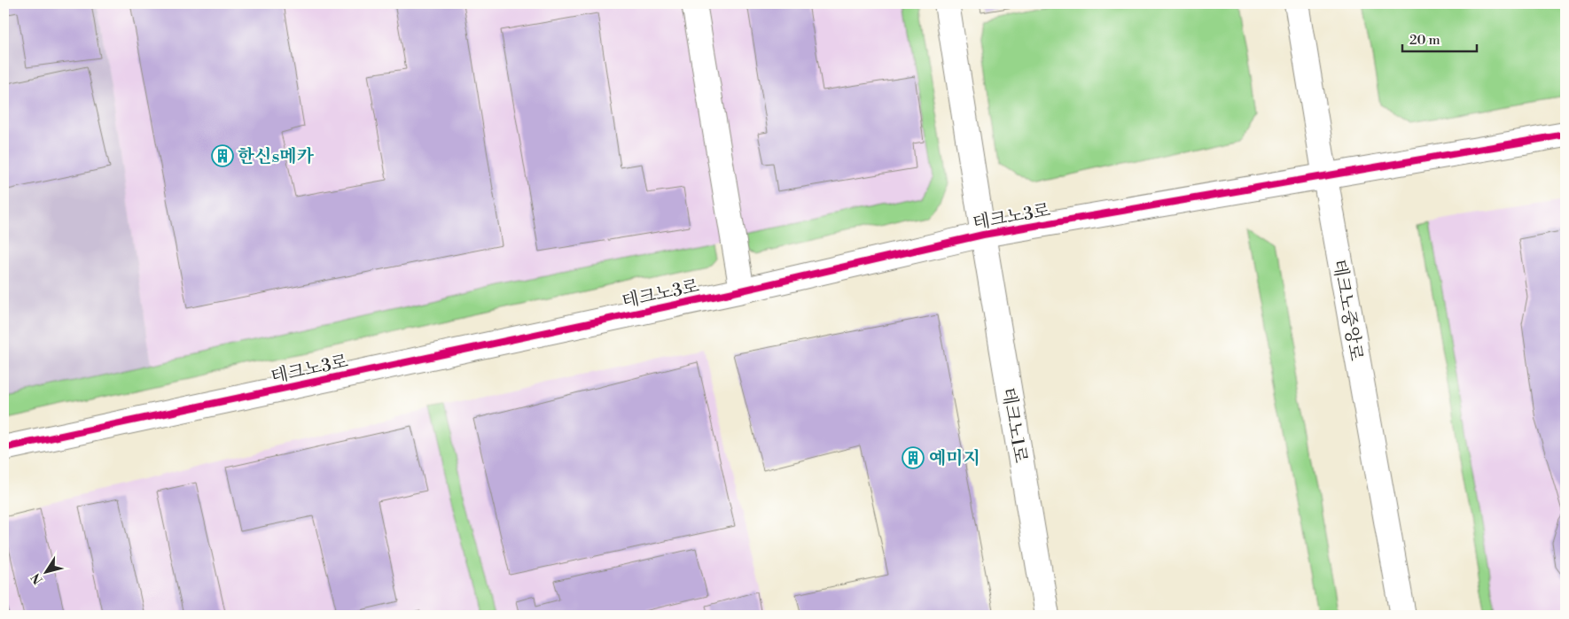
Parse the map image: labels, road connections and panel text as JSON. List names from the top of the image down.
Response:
{
  "streets": {
    "street": ["테크노3로", "테크노중앙로", "테크노1로"]
  },
  "crossings": [
    ["테크노3로", "테크노중앙로"],
    ["테크노3로", "테크노1로"]
  ],
  "places": {
    "building": ["한신s메카", "예미지"]
  },
  "scale_bar": "20 m",
  "north": "bottom left"
}
